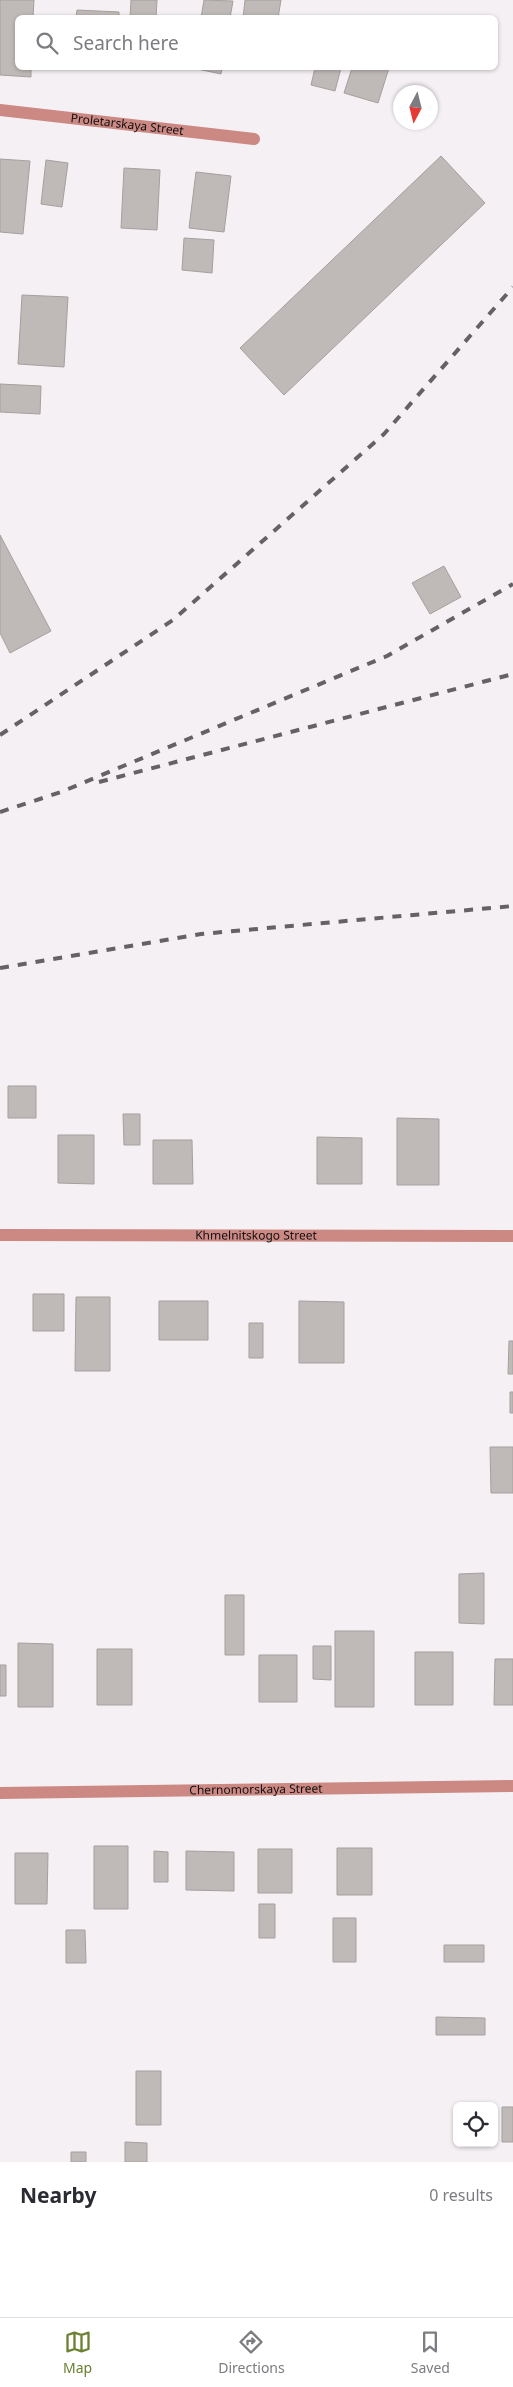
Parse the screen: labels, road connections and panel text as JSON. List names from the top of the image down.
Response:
{
  "streets": {
    "street": ["Proletarskaya Street", "Khmelnitskogo Street", "Chernomorskaya Street"]
  },
  "north": "bottom",
  "page": {
    "search": "Search here",
    "heading": ["Nearby", "0 results"],
    "nav": ["Map", "Directions", "Saved"]
  }
}
